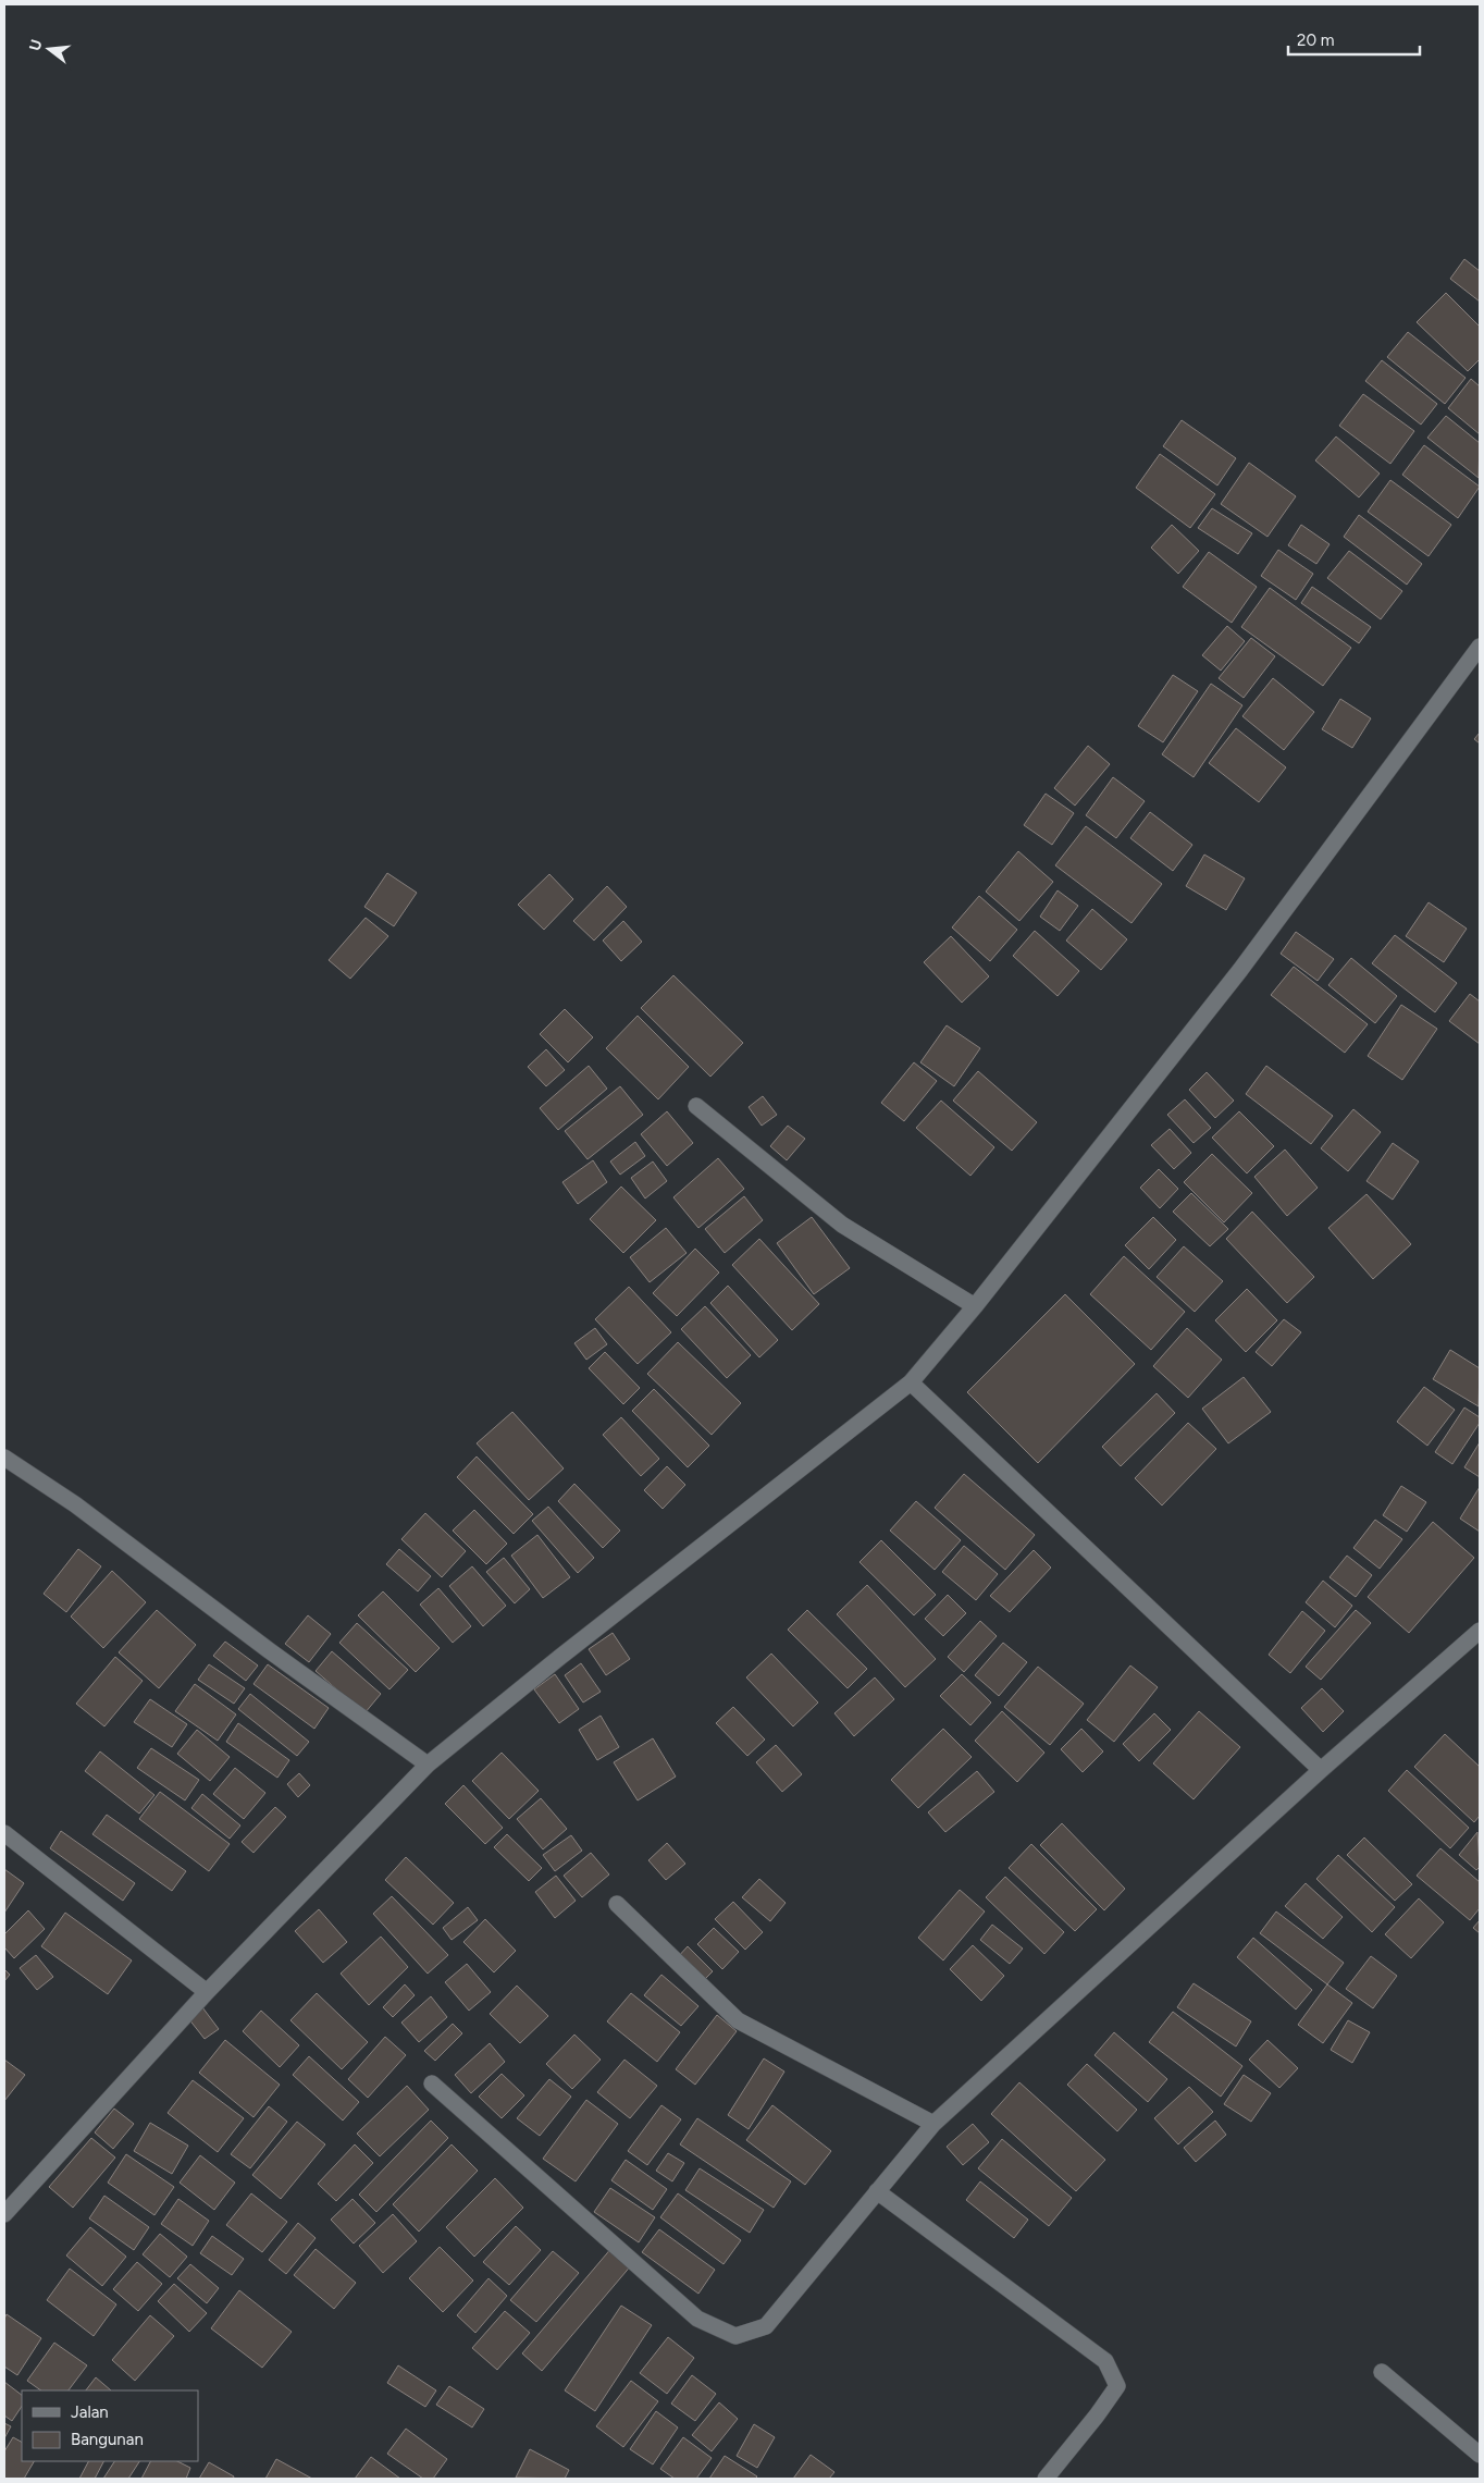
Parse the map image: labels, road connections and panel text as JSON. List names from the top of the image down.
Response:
{
  "legend": ["Jalan", "Bangunan"],
  "scale_bar": "20 m",
  "north": "left"
}
